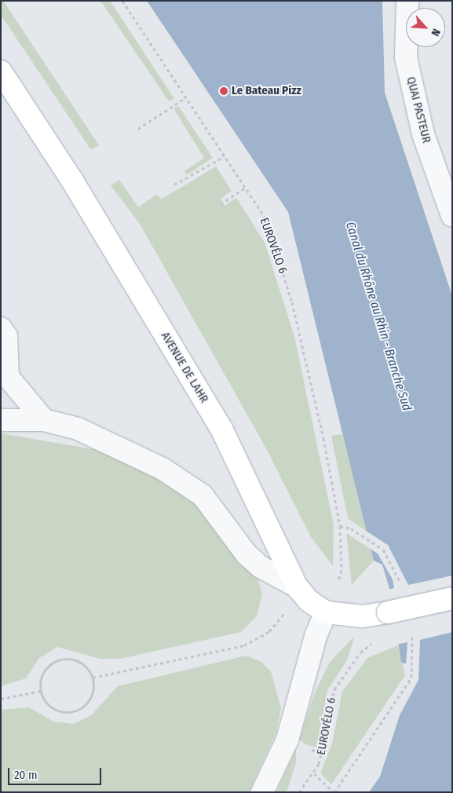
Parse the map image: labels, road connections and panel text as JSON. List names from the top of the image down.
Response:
{
  "streets": {
    "main road": ["AVENUE DE LAHR"],
    "street": ["QUAI PASTEUR"],
    "path": ["EUROVÉLO 6"]
  },
  "water": ["Canal du Rhône au Rhin - Branche Sud"],
  "places": ["Le Bateau Pizz"],
  "scale_bar": "20 m",
  "north": "bottom right"
}
